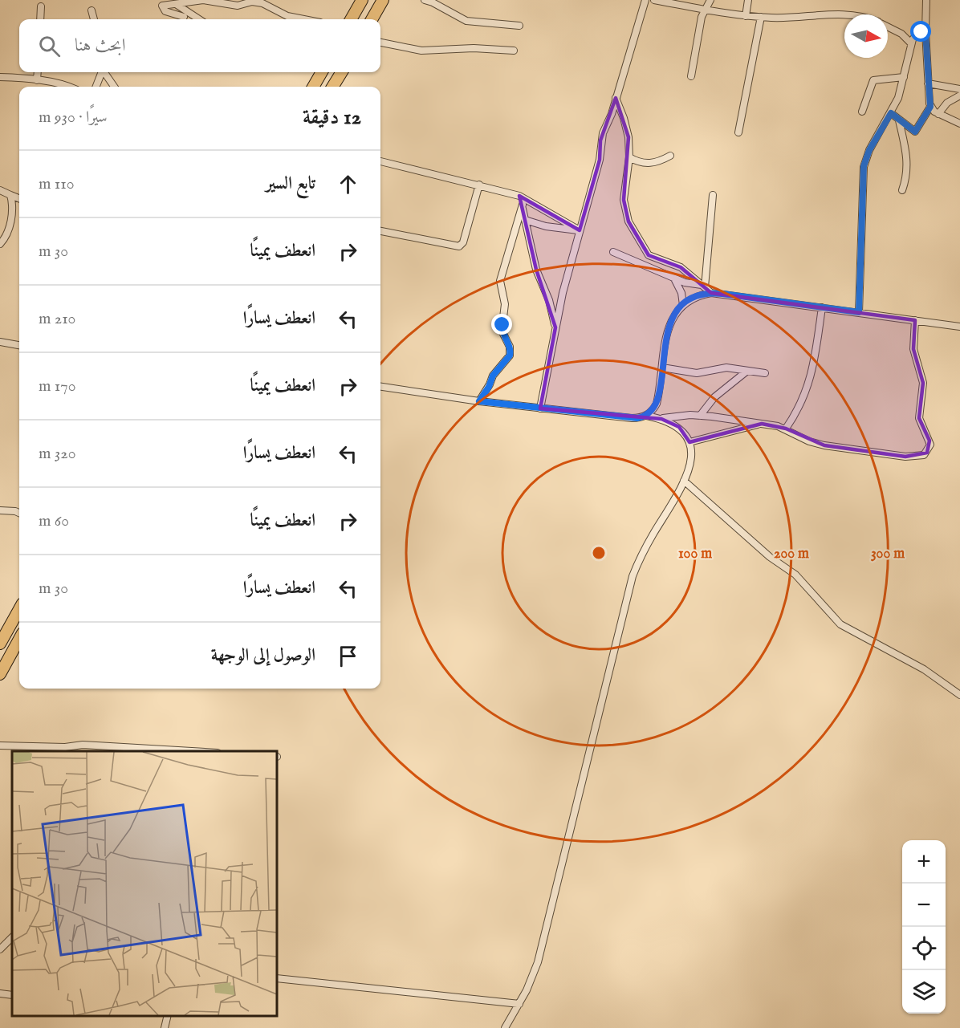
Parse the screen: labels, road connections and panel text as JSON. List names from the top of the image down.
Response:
{
  "north": "right",
  "page": {
    "search": "ابحث هنا",
    "heading": ["12 دقيقة", "سيرًا · 930 m"],
    "list": [
      ["تابع السير", "110 m"],
      ["انعطف يمينًا", "30 m"],
      ["انعطف يسارًا", "210 m"],
      ["انعطف يمينًا", "170 m"],
      ["انعطف يسارًا", "320 m"],
      ["انعطف يمينًا", "60 m"],
      ["انعطف يسارًا", "30 m"],
      "الوصول إلى الوجهة"
    ],
    "map_buttons": ["+", "−"]
  },
  "rings": ["100 m", "200 m", "300 m"]
}
